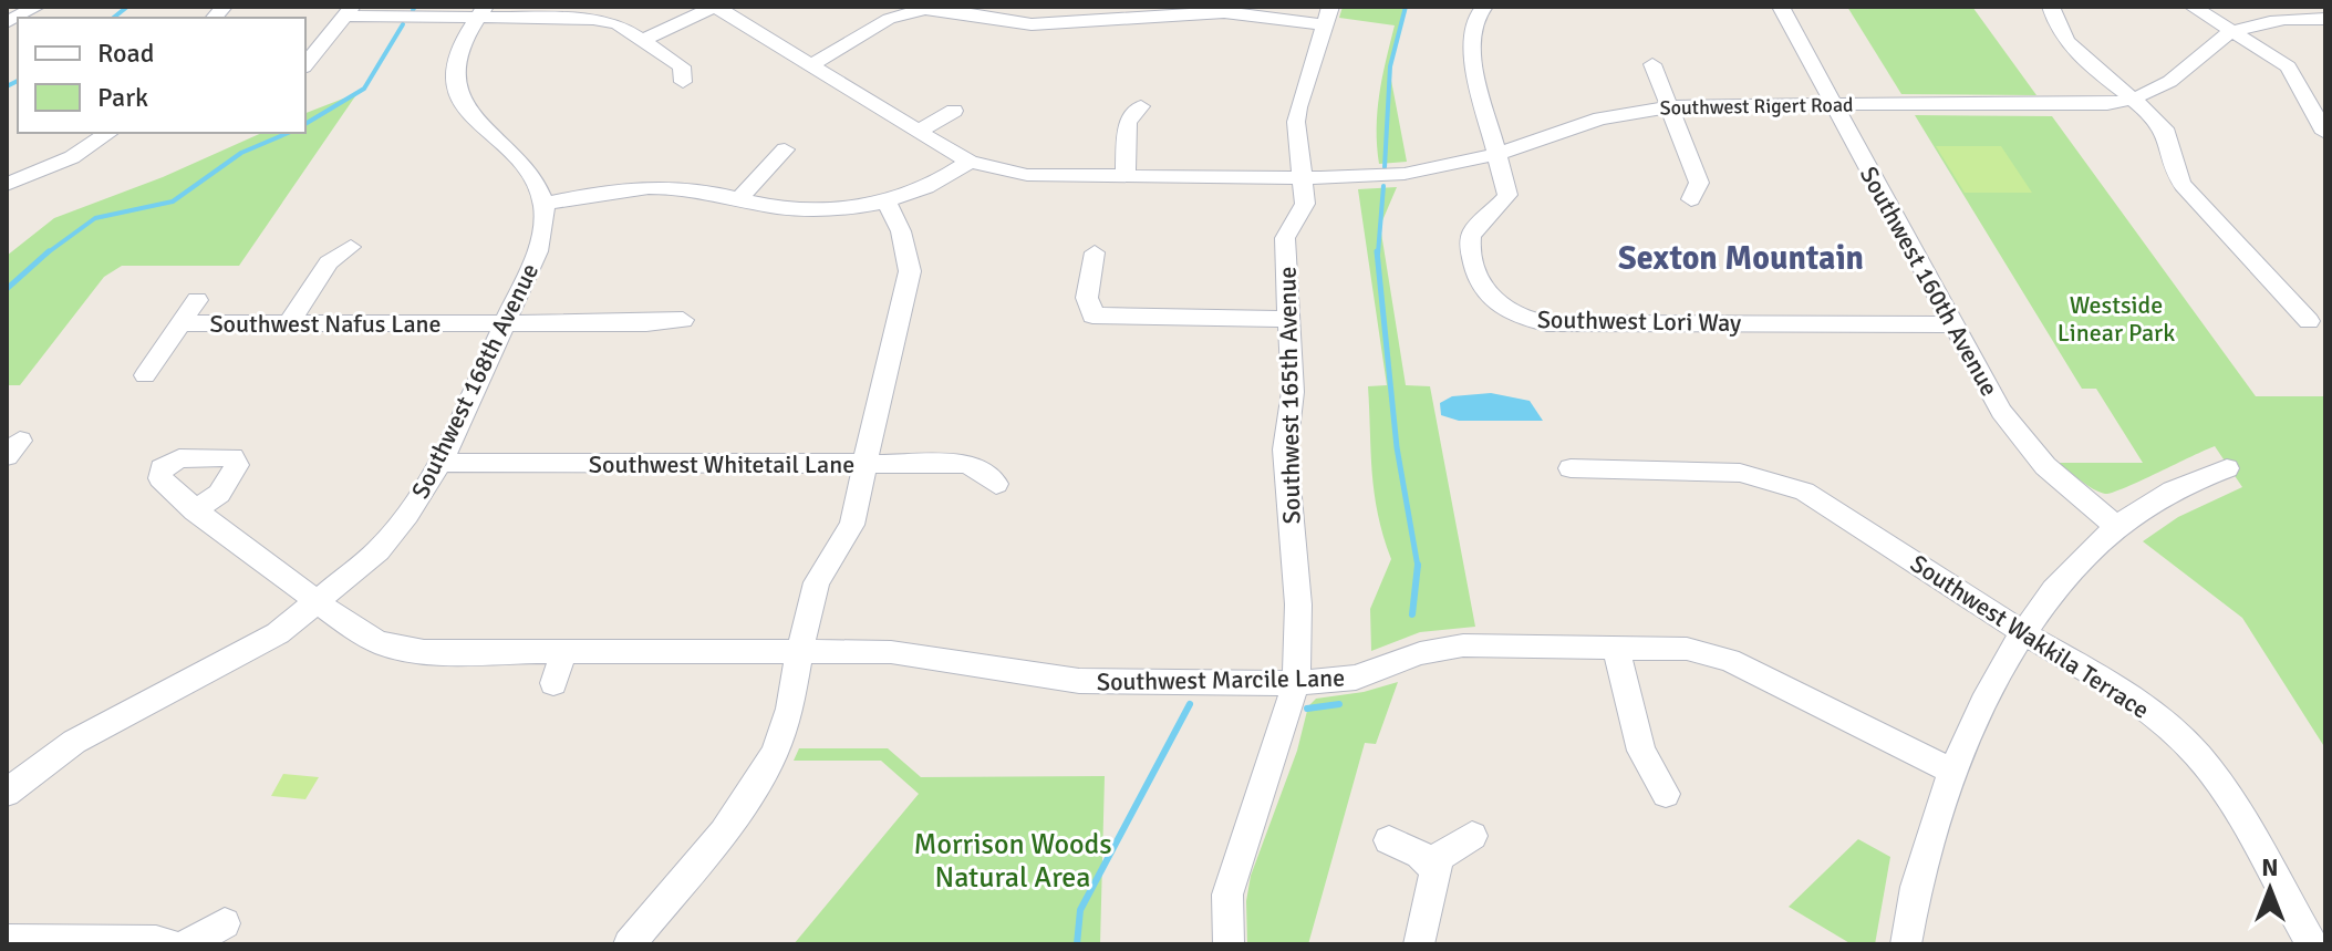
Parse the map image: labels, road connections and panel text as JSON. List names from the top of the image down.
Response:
{
  "streets": {
    "street": [
      "Southwest Rigert Road",
      "Southwest 160th Avenue",
      "Southwest Lori Way",
      "Southwest Nafus Lane",
      "Southwest 168th Avenue",
      "Southwest 165th Avenue",
      "Southwest Whitetail Lane",
      "Southwest Wakkila Terrace",
      "Southwest Marcile Lane"
    ]
  },
  "crossings": [
    ["Southwest Rigert Road", "Southwest 160th Avenue"],
    ["Southwest Rigert Road", "Southwest Lori Way"],
    ["Southwest Rigert Road", "Southwest 165th Avenue"],
    ["Southwest 160th Avenue", "Southwest Lori Way"],
    ["Southwest Nafus Lane", "Southwest 168th Avenue"],
    ["Southwest 168th Avenue", "Southwest Whitetail Lane"],
    ["Southwest 168th Avenue", "Southwest Marcile Lane"],
    ["Southwest 165th Avenue", "Southwest Marcile Lane"]
  ],
  "districts": ["Sexton Mountain"],
  "parks": ["Westside Linear Park", "Morrison Woods Natural Area"],
  "legend": ["Road", "Park"],
  "north": "top"
}
